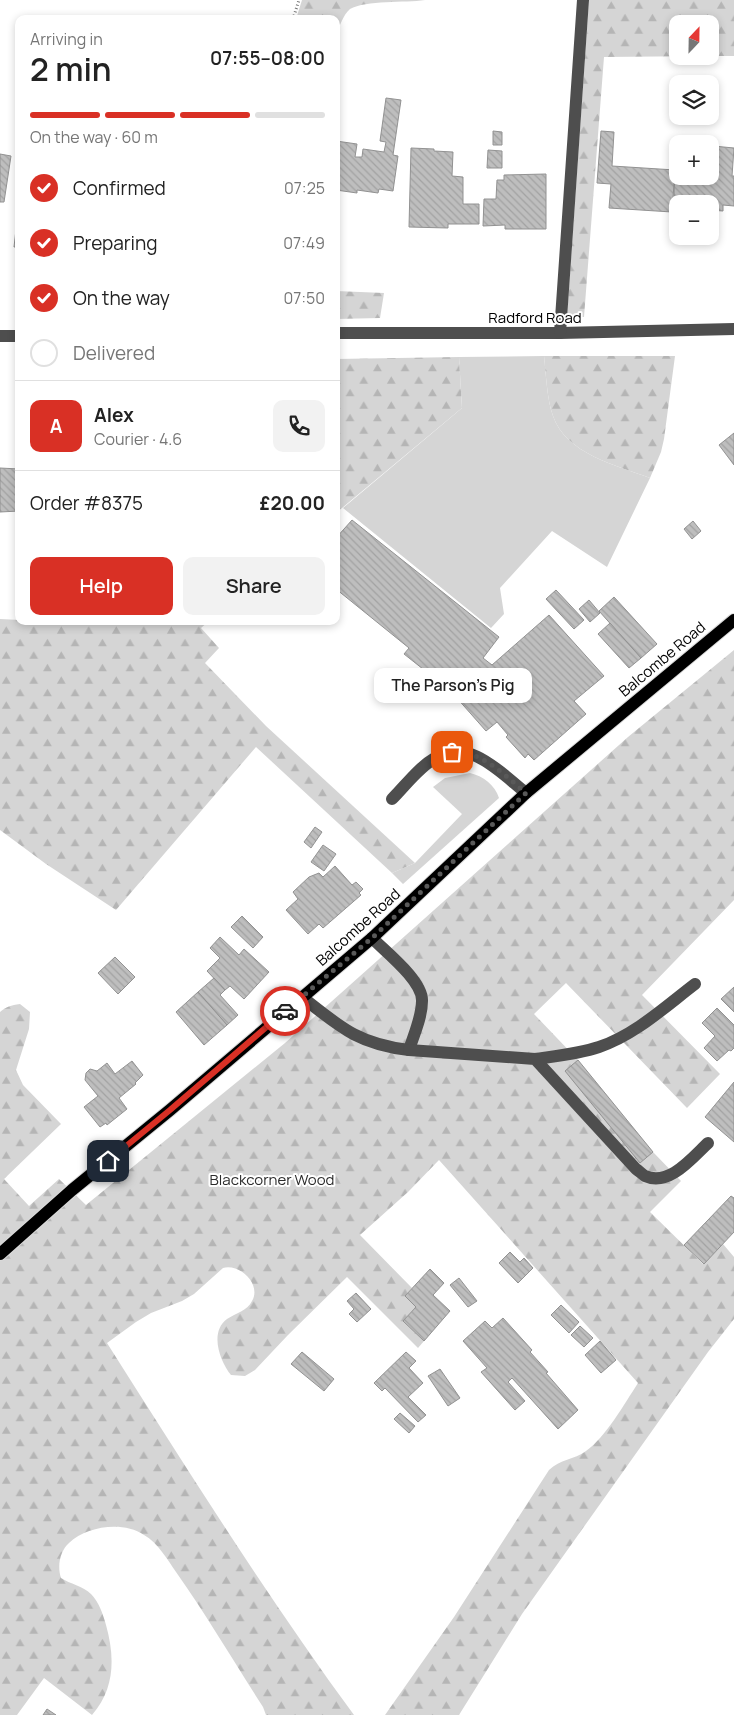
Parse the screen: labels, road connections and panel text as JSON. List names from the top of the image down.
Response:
{
  "streets": {
    "main road": ["Balcombe Road"],
    "street": ["Radford Road"]
  },
  "parks": ["Blackcorner Wood"],
  "places": ["The Parson's Pig"],
  "north": "top",
  "page": {
    "map_buttons": ["+", "−"],
    "heading": ["2 min", "Arriving in", "07:55–08:00"],
    "panel": [
      "Alex",
      "Courier · 4.6",
      "Order #8375",
      "£20.00"
    ],
    "bar": "On the way · 60 m",
    "list": [
      ["Confirmed", "07:25"],
      ["Preparing", "07:49"],
      ["On the way", "07:50"],
      "Delivered"
    ],
    "round": "A",
    "buttons": ["Help", "Share"],
    "bubble": "The Parson's Pig"
  }
}
